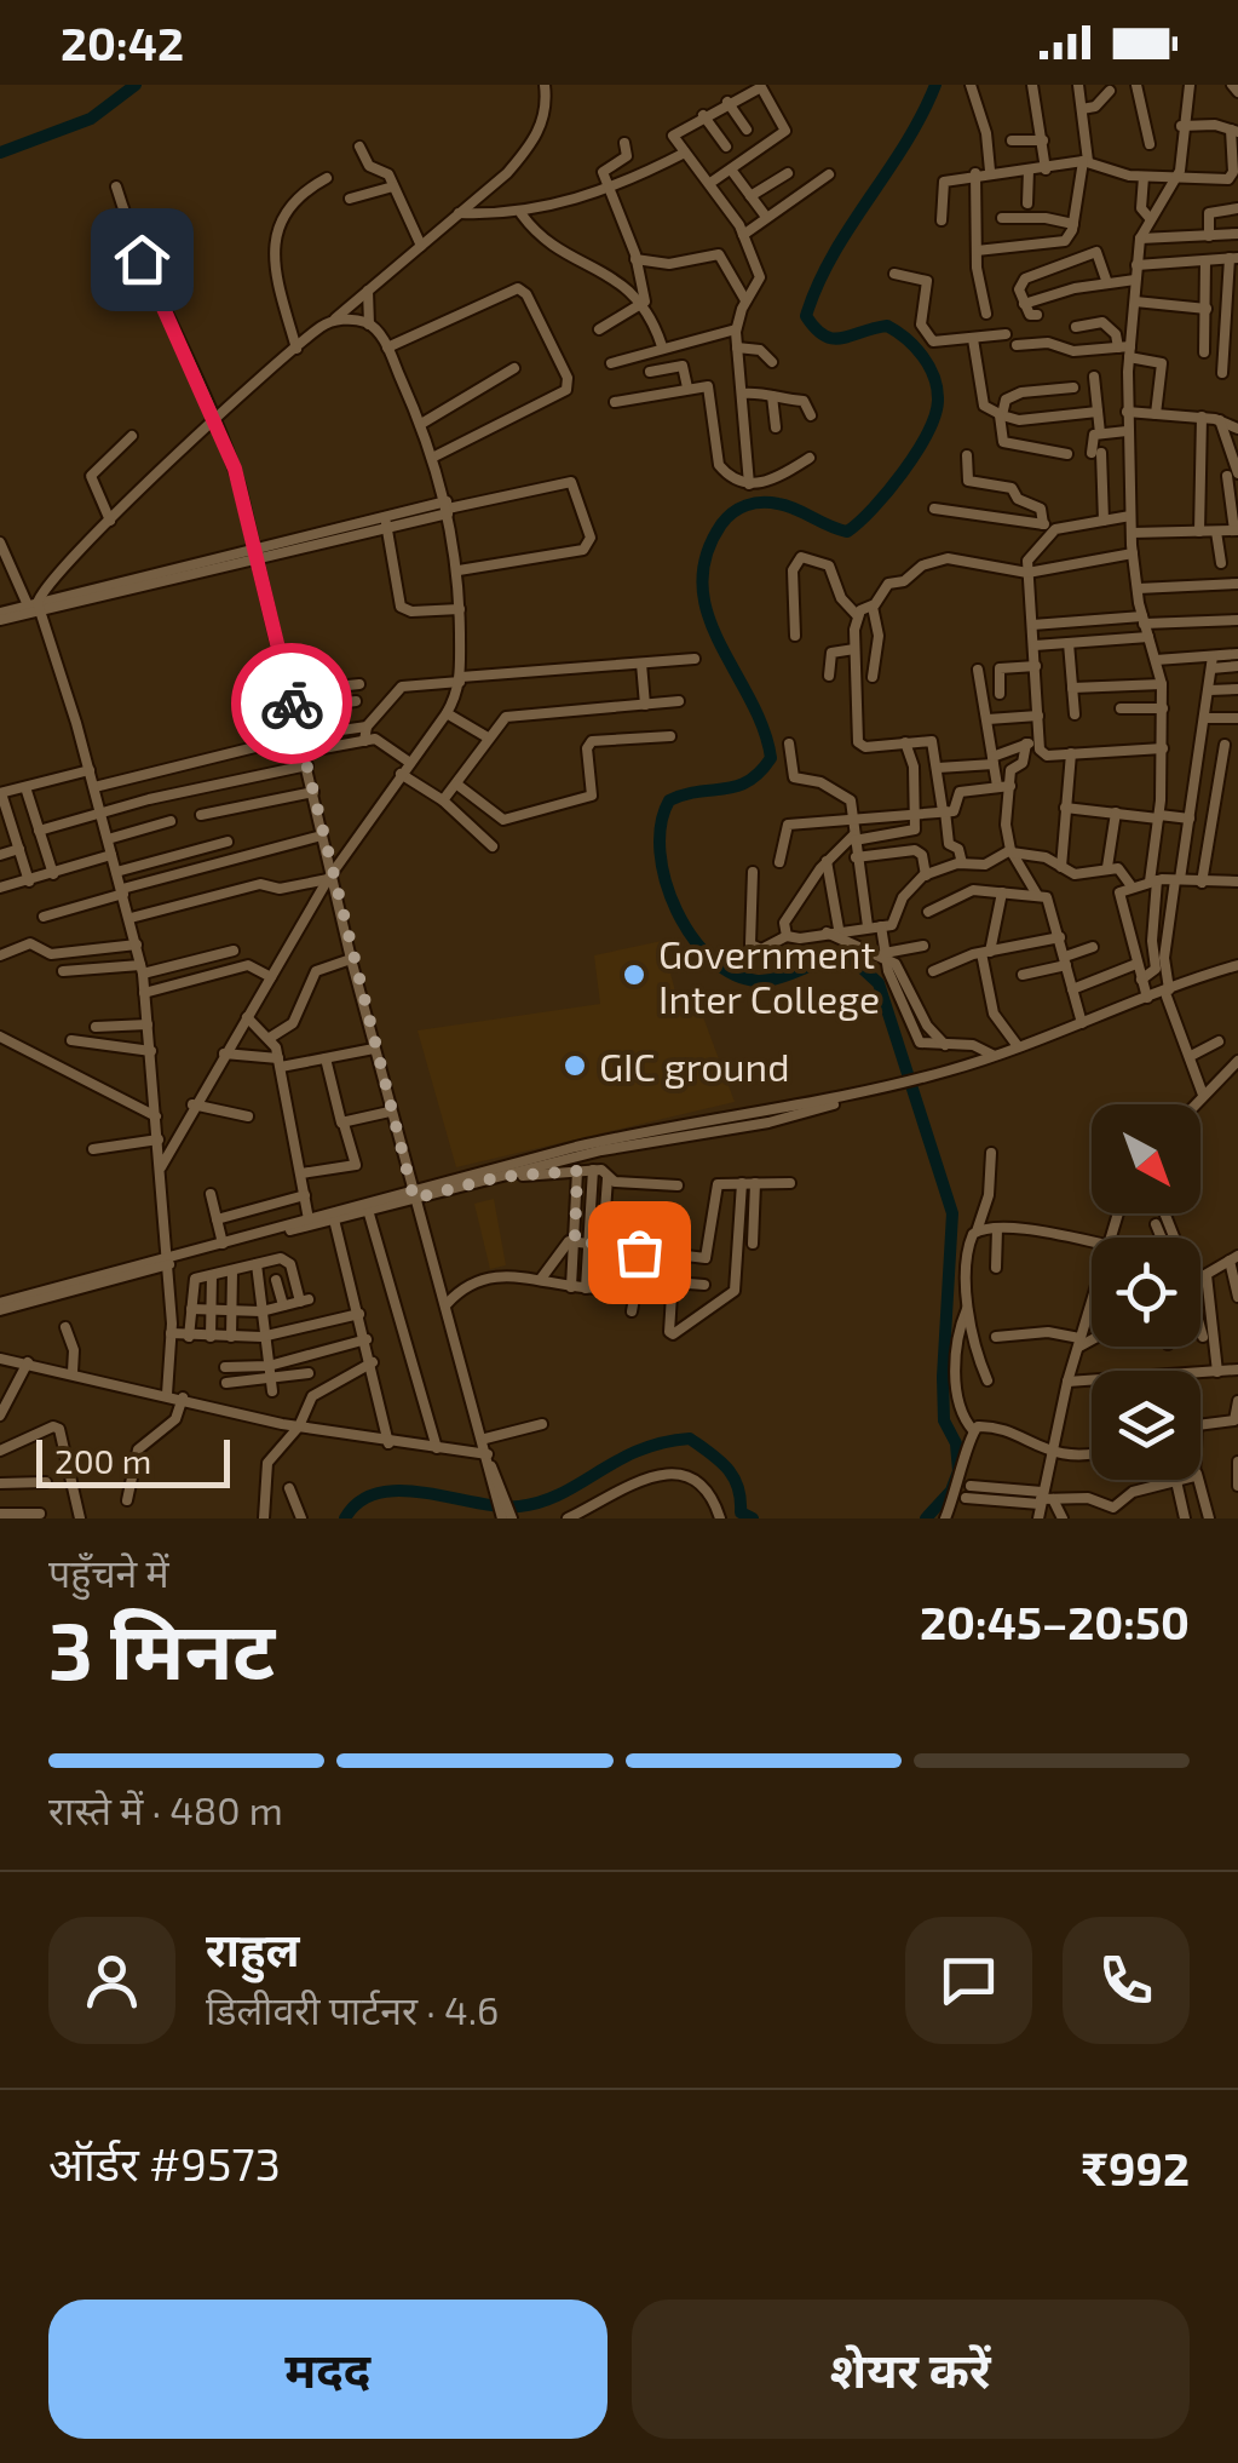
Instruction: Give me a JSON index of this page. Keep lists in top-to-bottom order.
{
  "places": ["Government Inter College", "GIC ground"],
  "scale_bar": "200 m",
  "north": "bottom right",
  "page": {
    "status": "20:42",
    "scale": "200 m",
    "heading": ["3 मिनट", "पहुँचने में", "20:45–20:50"],
    "panel": [
      "राहुल",
      "डिलीवरी पार्टनर · 4.6",
      "ऑर्डर #9573",
      "₹992"
    ],
    "bar": "रास्ते में · 480 m",
    "buttons": ["मदद", "शेयर करें"]
  }
}
